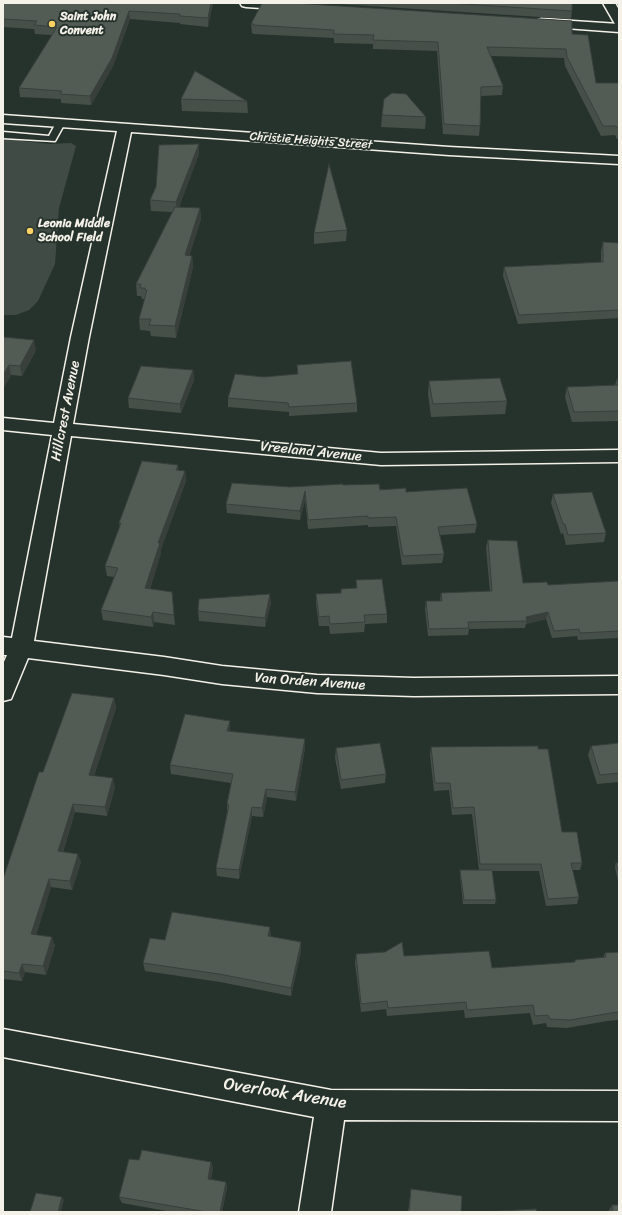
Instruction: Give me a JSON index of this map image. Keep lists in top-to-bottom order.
{
  "streets": {
    "street": [
      "Christie Heights Street",
      "Hillcrest Avenue",
      "Vreeland Avenue",
      "Van Orden Avenue",
      "Overlook Avenue"
    ]
  },
  "crossings": [
    ["Christie Heights Street", "Hillcrest Avenue"],
    ["Hillcrest Avenue", "Vreeland Avenue"],
    ["Hillcrest Avenue", "Van Orden Avenue"]
  ],
  "places": ["Saint John Convent", "Leonia Middle School Field"]
}
